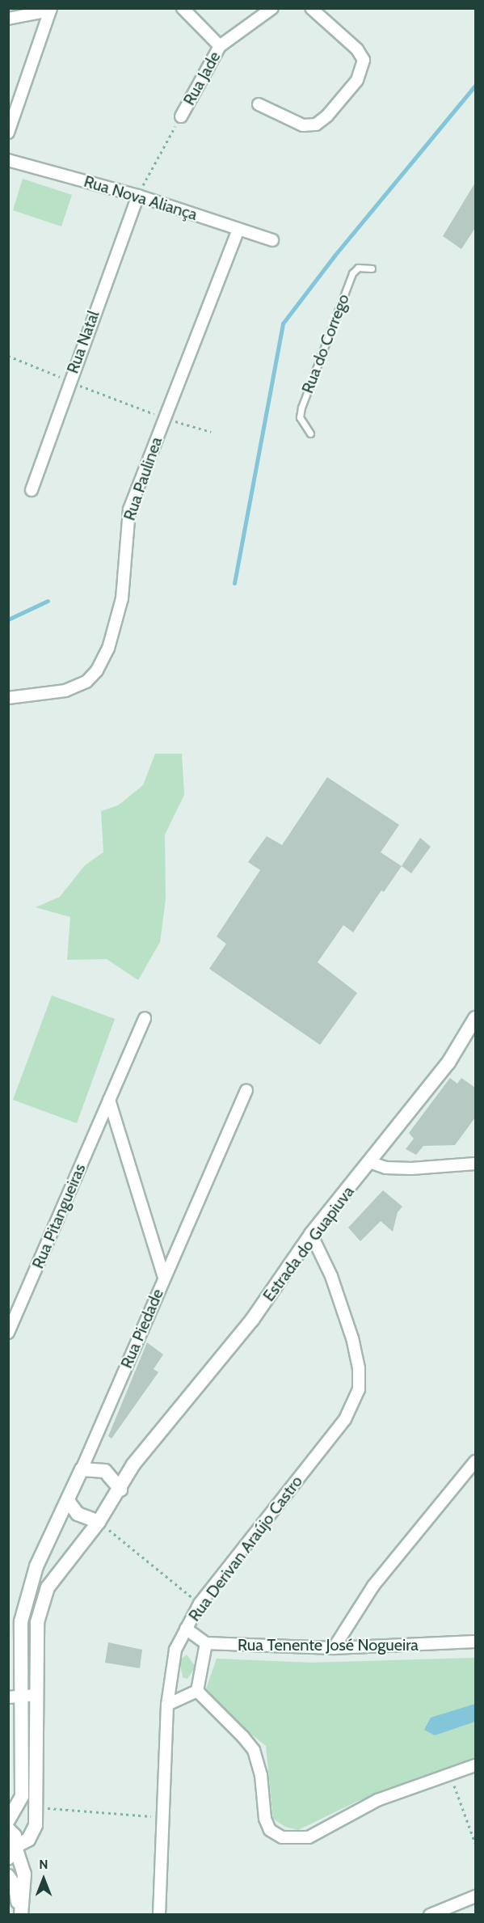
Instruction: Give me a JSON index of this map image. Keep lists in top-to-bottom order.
{
  "streets": {
    "street": [
      "Rua Jade",
      "Rua Nova Aliança",
      "Rua Natal",
      "Rua Paulinea",
      "Rua Pitangueiras",
      "Estrada do Guapiuva",
      "Rua Piedade",
      "Rua Derivan Araújo Castro",
      "Rua Tenente José Nogueira"
    ],
    "lane": ["Rua do Corrego"]
  },
  "crossings": [
    ["Rua Nova Aliança", "Rua Natal"],
    ["Rua Nova Aliança", "Rua Paulinea"],
    ["Estrada do Guapiuva", "Rua Piedade"],
    ["Estrada do Guapiuva", "Rua Derivan Araújo Castro"]
  ],
  "north": "top"
}
